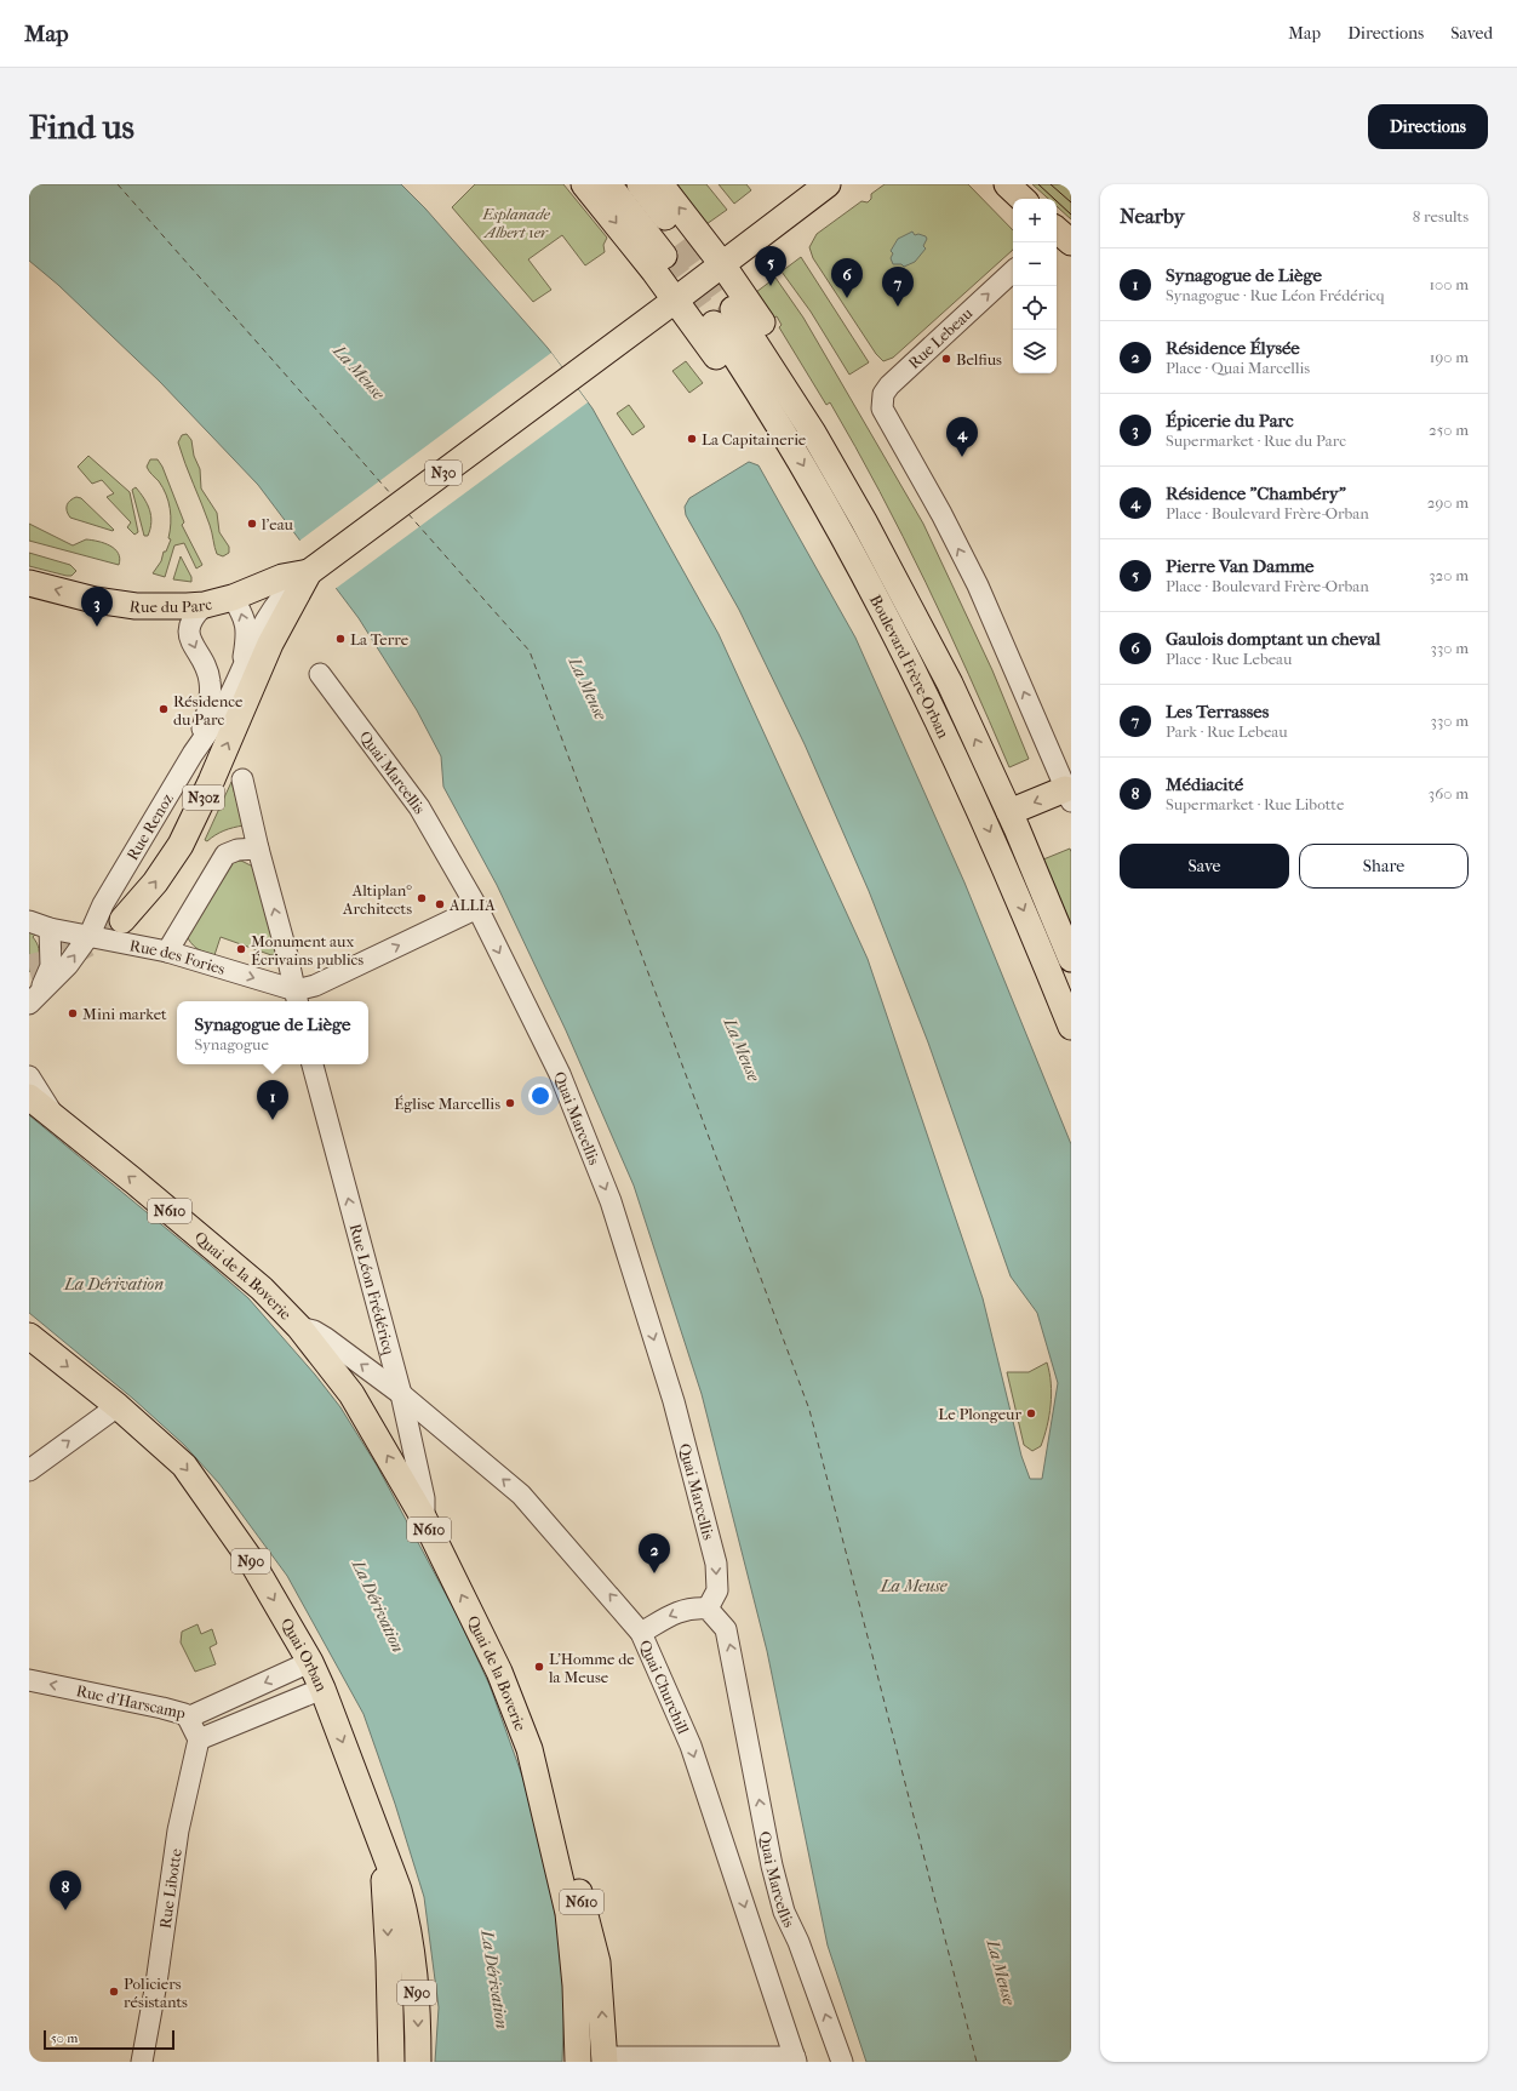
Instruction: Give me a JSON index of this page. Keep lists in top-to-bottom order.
{
  "streets": {
    "main road": [
      "N30",
      "Rue du Parc",
      "Boulevard Frère-Orban",
      "N30z",
      "N610",
      "Quai de la Boverie",
      "N90",
      "Quai Orban"
    ],
    "street": [
      "Rue Lebeau",
      "Quai Marcellis",
      "Rue Renoz",
      "Rue des Fories",
      "Rue Léon Frédéricq",
      "Quai Churchill",
      "Rue d'Harscamp",
      "Rue Libotte"
    ]
  },
  "crossings": [
    ["N30", "Rue du Parc"],
    ["N30", "N30z"],
    ["Rue du Parc", "N30z"],
    ["Rue du Parc", "Rue Renoz"],
    ["N30z", "Rue Renoz"],
    ["Rue Renoz", "Rue des Fories"],
    ["N610", "Quai de la Boverie"],
    ["Quai de la Boverie", "Rue Léon Frédéricq"],
    ["Quai de la Boverie", "Quai Churchill"],
    ["Rue Léon Frédéricq", "Quai Churchill"],
    ["Quai Orban", "Rue d'Harscamp"],
    ["Rue d'Harscamp", "Rue Libotte"]
  ],
  "one_way": [
    "Rue Lebeau",
    "Rue du Parc",
    "Rue des Fories",
    "Quai de la Boverie",
    "Rue Léon Frédéricq"
  ],
  "water": ["La Meuse", "La Dérivation"],
  "parks": ["Esplanade Albert 1er"],
  "places": [
    "Belfius",
    "La Capitainerie",
    "l'eau",
    "La Terre",
    "Résidence du Parc",
    "Altiplan° Architects",
    "ALLIA",
    "Monument aux Écrivains publics",
    "Mini market",
    "Église Marcellis",
    "Le Plongeur",
    "L’Homme de la Meuse",
    "Policiers résistants"
  ],
  "scale_bar": "50 m",
  "page": {
    "header": "Map",
    "nav": ["Map", "Directions", "Saved"],
    "buttons": [
      "Directions",
      ["Save", "Share"]
    ],
    "title": "Find us",
    "heading": ["Nearby", "8 results"],
    "map_buttons": ["+", "−"],
    "pins": [
      "5",
      "6",
      "7",
      "4",
      "3",
      "1",
      "2",
      "8"
    ],
    "list": [
      {
        "mark": "1",
        "name": "Synagogue de Liège",
        "note": "Synagogue · Rue Léon Frédéricq",
        "value": "100 m"
      },
      {
        "mark": "2",
        "name": "Résidence Élysée",
        "note": "Place · Quai Marcellis",
        "value": "190 m"
      },
      {
        "mark": "3",
        "name": "Épicerie du Parc",
        "note": "Supermarket · Rue du Parc",
        "value": "250 m"
      },
      {
        "mark": "4",
        "name": "Résidence \"Chambéry\"",
        "note": "Place · Boulevard Frère-Orban",
        "value": "290 m"
      },
      {
        "mark": "5",
        "name": "Pierre Van Damme",
        "note": "Place · Boulevard Frère-Orban",
        "value": "320 m"
      },
      {
        "mark": "6",
        "name": "Gaulois domptant un cheval",
        "note": "Place · Rue Lebeau",
        "value": "330 m"
      },
      {
        "mark": "7",
        "name": "Les Terrasses",
        "note": "Park · Rue Lebeau",
        "value": "330 m"
      },
      {
        "mark": "8",
        "name": "Médiacité",
        "note": "Supermarket · Rue Libotte",
        "value": "360 m"
      }
    ],
    "popup": ["Synagogue de Liège", "Synagogue"],
    "scale": "50 m"
  }
}
